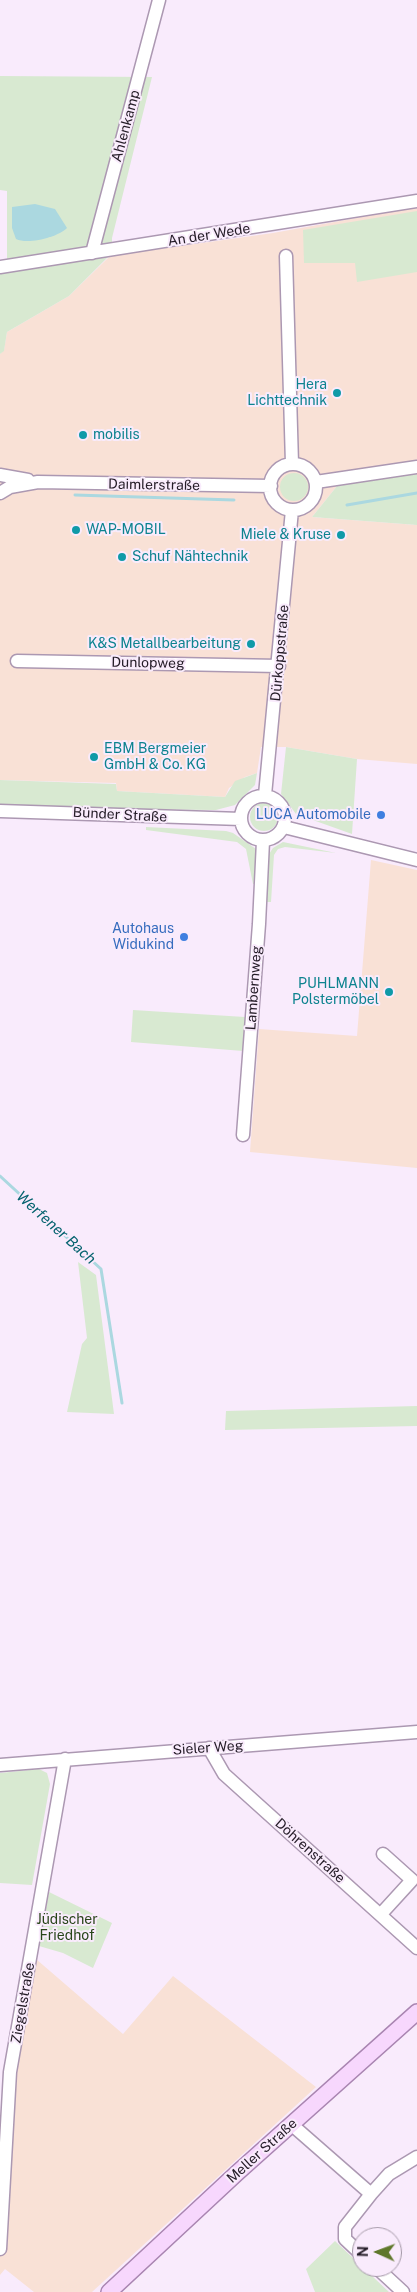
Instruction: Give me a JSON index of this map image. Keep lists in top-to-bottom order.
{
  "streets": {
    "main road": ["Meller Straße"],
    "street": [
      "Ahlenkamp",
      "An der Wede",
      "Daimlerstraße",
      "Dürkoppstraße",
      "Dunlopweg",
      "Bünder Straße",
      "Lambernweg",
      "Sieler Weg",
      "Döhrenstraße",
      "Ziegelstraße"
    ]
  },
  "crossings": [
    ["Ahlenkamp", "An der Wede"],
    ["Daimlerstraße", "Dürkoppstraße"],
    ["Dürkoppstraße", "Dunlopweg"],
    ["Dürkoppstraße", "Bünder Straße"],
    ["Dürkoppstraße", "Lambernweg"],
    ["Bünder Straße", "Lambernweg"],
    ["Sieler Weg", "Döhrenstraße"],
    ["Sieler Weg", "Ziegelstraße"]
  ],
  "water": ["Werfener Bach"],
  "parks": ["Jüdischer Friedhof"],
  "places": [
    "Hera Lichttechnik",
    "mobilis",
    "WAP-MOBIL",
    "Miele & Kruse",
    "Schuf Nähtechnik",
    "K&S Metallbearbeitung",
    "EBM Bergmeier GmbH & Co. KG",
    "LUCA Automobile",
    "Autohaus Widukind",
    "PUHLMANN Polstermöbel"
  ],
  "north": "left"
}
